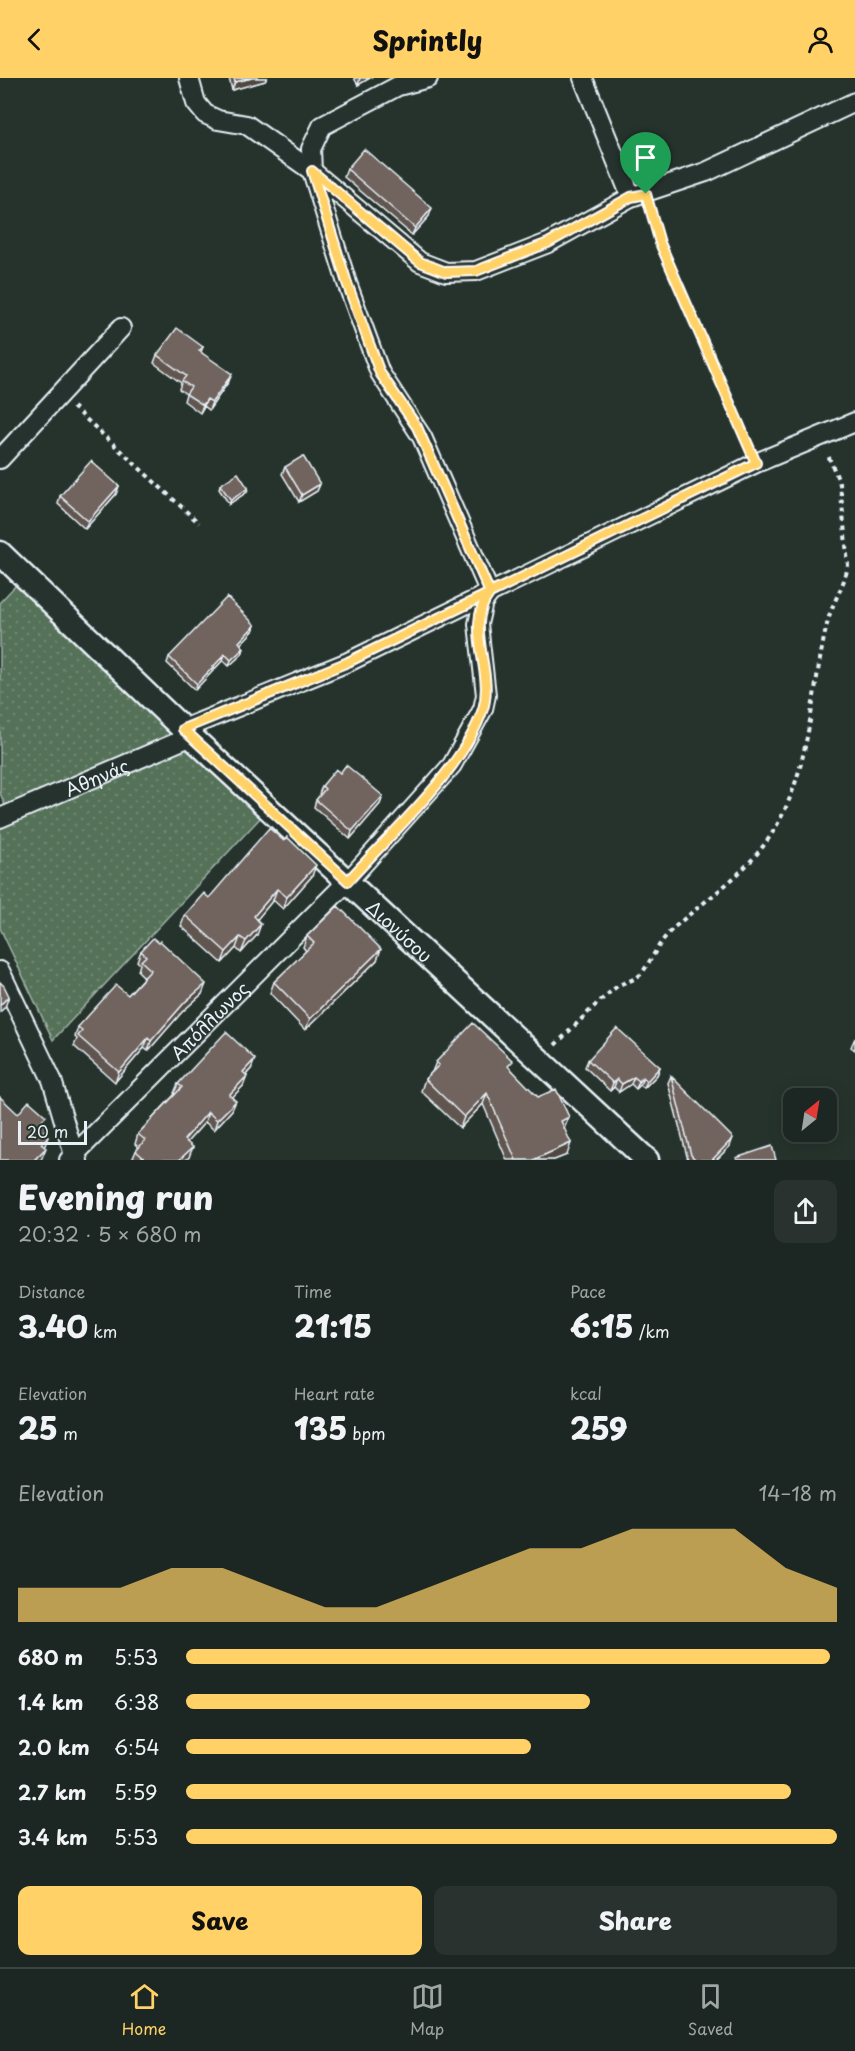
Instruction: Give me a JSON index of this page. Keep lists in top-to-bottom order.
{
  "streets": {
    "street": ["Αθηνάς", "Διονύσου", "Απόλλωνος"]
  },
  "crossings": [
    ["Αθηνάς", "Διονύσου"],
    ["Αθηνάς", "Απόλλωνος"],
    ["Διονύσου", "Απόλλωνος"]
  ],
  "scale_bar": "20 m",
  "north": "top right",
  "page": {
    "header": "Sprintly",
    "scale": "20 m",
    "heading": ["Evening run", "20:32 · 5 × 680 m"],
    "stats": [
      ["Distance", "3.40 km"],
      ["Time", "21:15"],
      ["Pace", "6:15 /km"],
      ["Elevation", "25 m"],
      ["Heart rate", "135 bpm"],
      ["kcal", "259"]
    ],
    "chart": ["Elevation", "14–18 m"],
    "list": [
      {
        "name": "680 m",
        "note": "5:53"
      },
      {
        "name": "1.4 km",
        "note": "6:38"
      },
      {
        "name": "2.0 km",
        "note": "6:54"
      },
      {
        "name": "2.7 km",
        "note": "5:59"
      },
      {
        "name": "3.4 km",
        "note": "5:53"
      }
    ],
    "buttons": ["Save", "Share"],
    "tabs": ["Home", "Map", "Saved"]
  }
}
